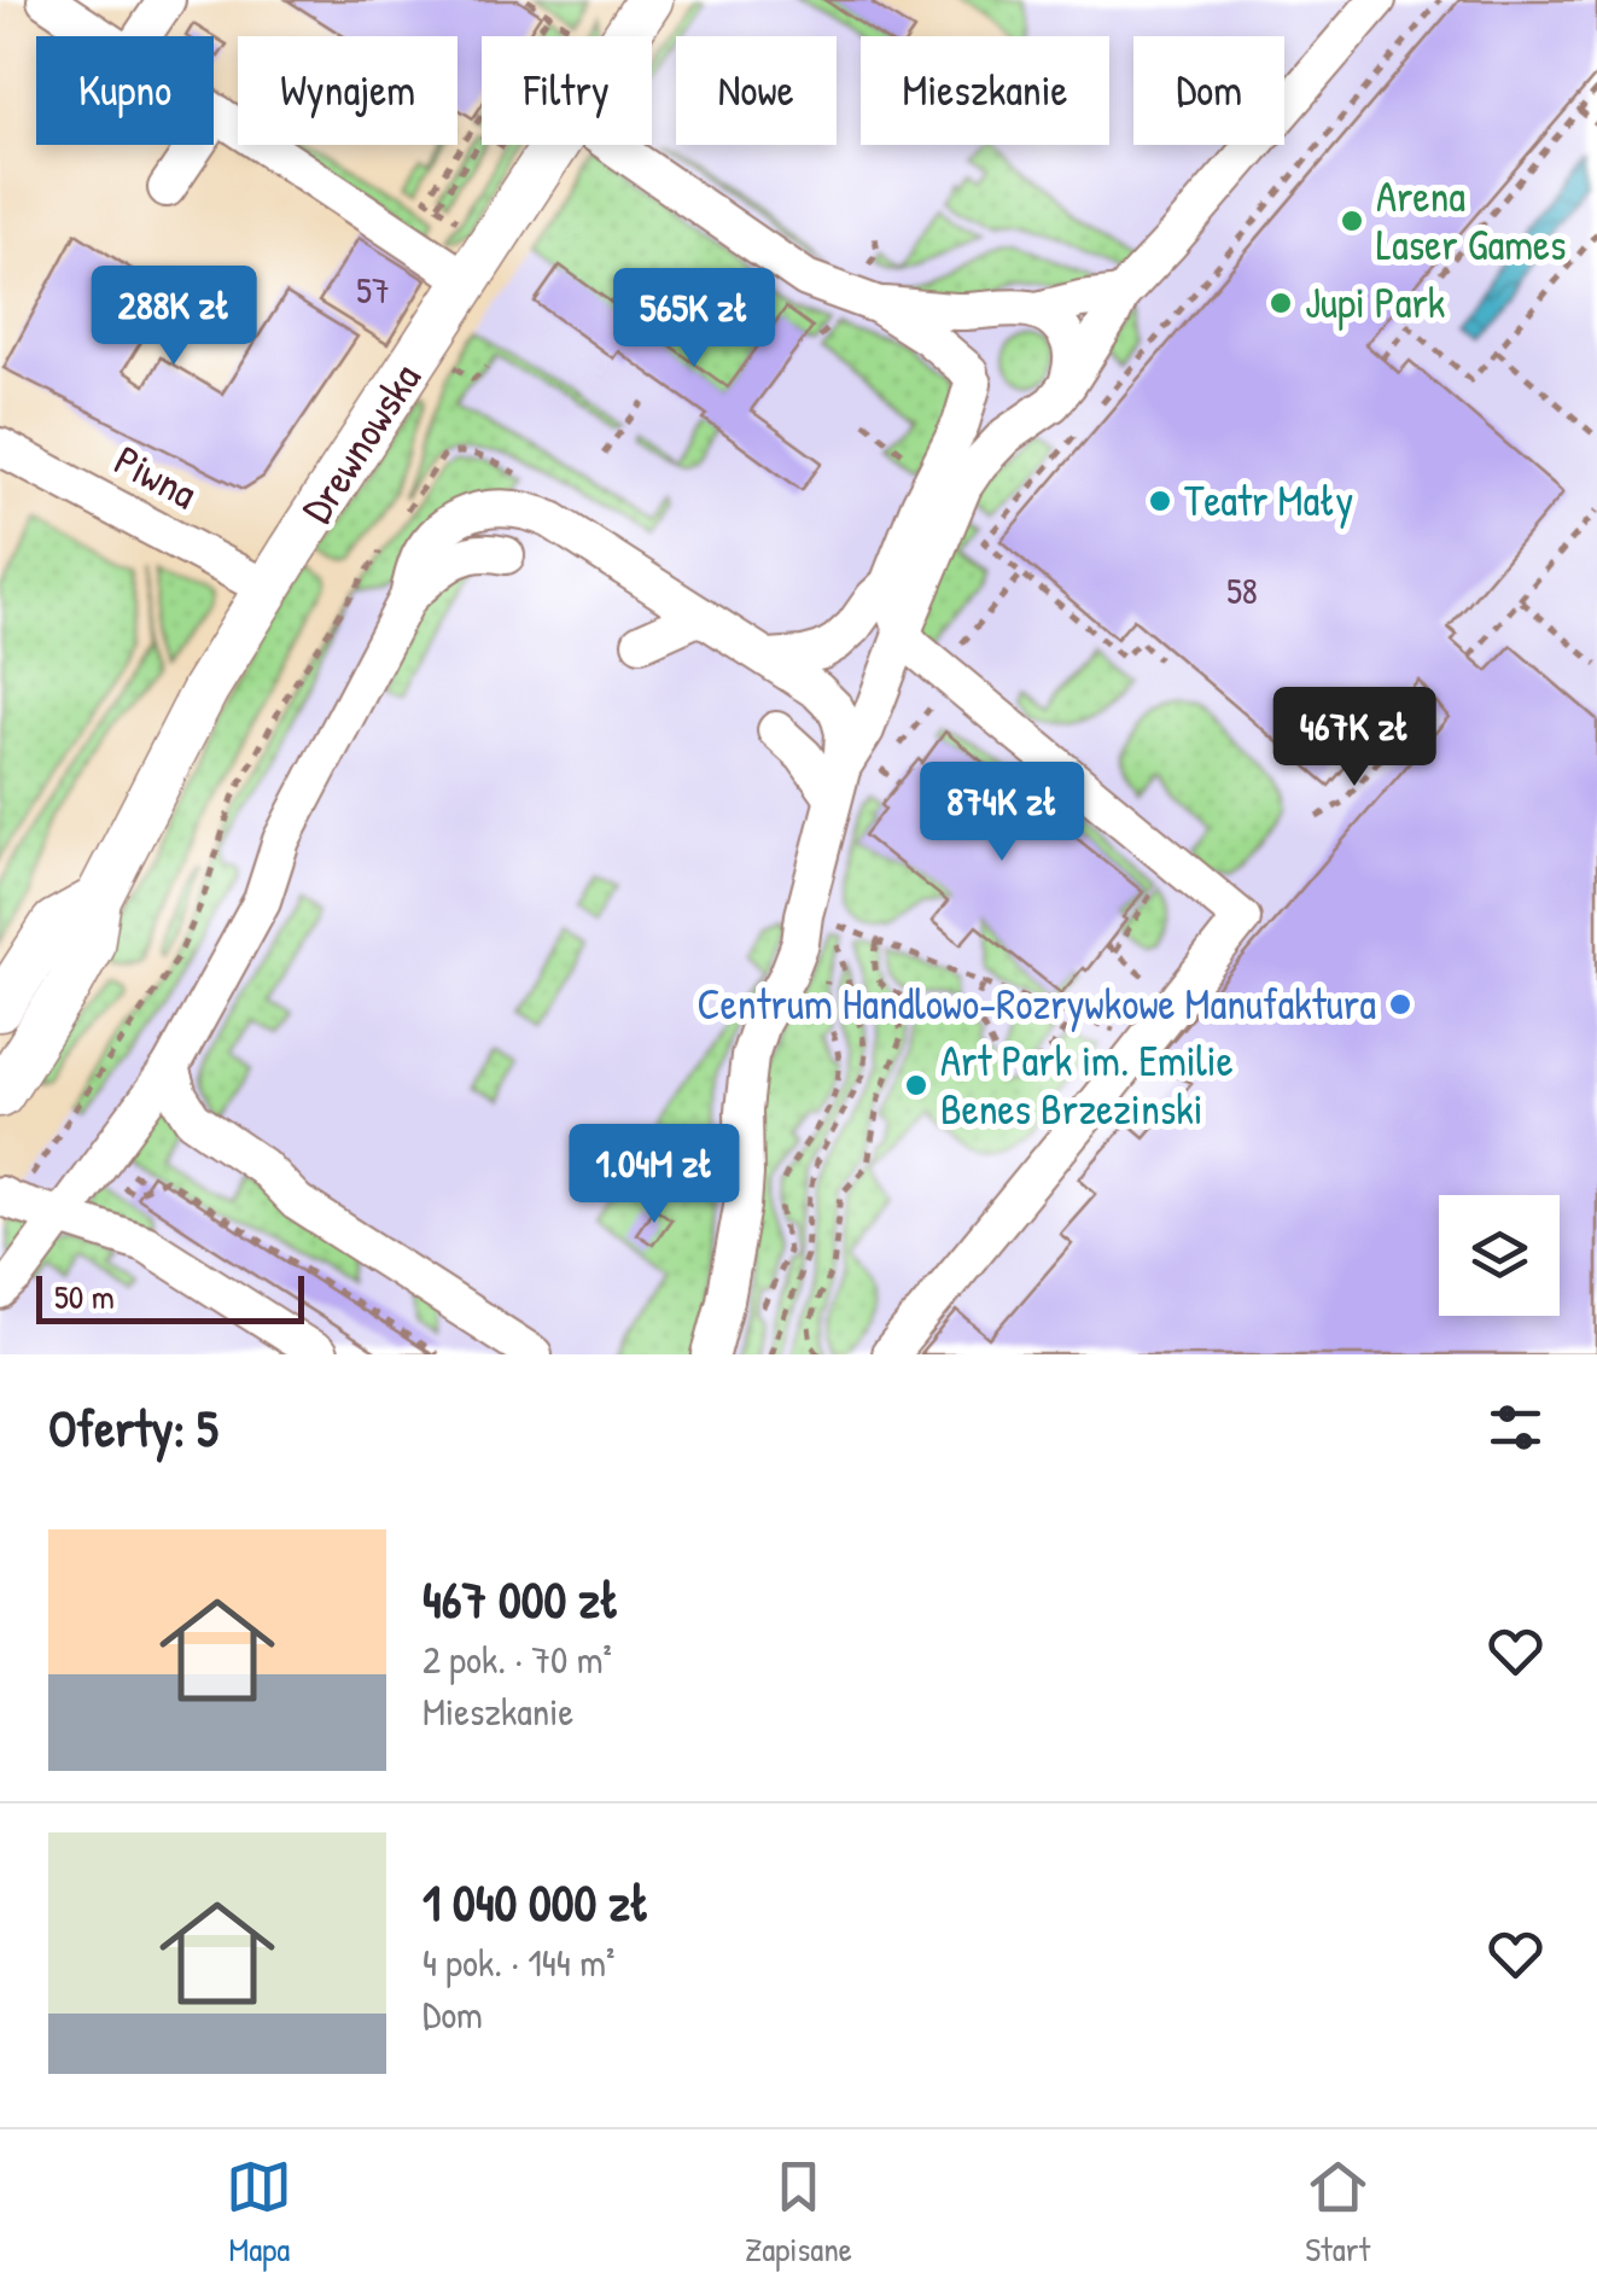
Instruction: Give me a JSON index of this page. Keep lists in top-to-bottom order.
{
  "streets": {
    "main road": ["Drewnowska"],
    "street": ["Piwna"]
  },
  "crossings": [
    ["Drewnowska", "Piwna"]
  ],
  "places": [
    "Arena Laser Games",
    "Jupi Park",
    "Teatr Mały",
    "Centrum Handlowo-Rozrywkowe Manufaktura",
    "Art Park im. Emilie Benes Brzezinski"
  ],
  "house_numbers": ["57", "58"],
  "scale_bar": "50 m",
  "page": {
    "chip": [
      "Kupno",
      "Wynajem",
      "Filtry",
      "Nowe",
      "Mieszkanie",
      "Dom"
    ],
    "price": [
      "288K zł",
      "565K zł",
      "467K zł",
      "874K zł",
      "1.04M zł"
    ],
    "scale": "50 m",
    "heading": "Oferty: 5",
    "list": [
      {
        "name": "467 000 zł",
        "note": "2 pok. · 70 m² · Mieszkanie"
      },
      {
        "name": "1 040 000 zł",
        "note": "4 pok. · 144 m² · Dom"
      }
    ],
    "tabs": ["Mapa", "Zapisane", "Start"]
  }
}
